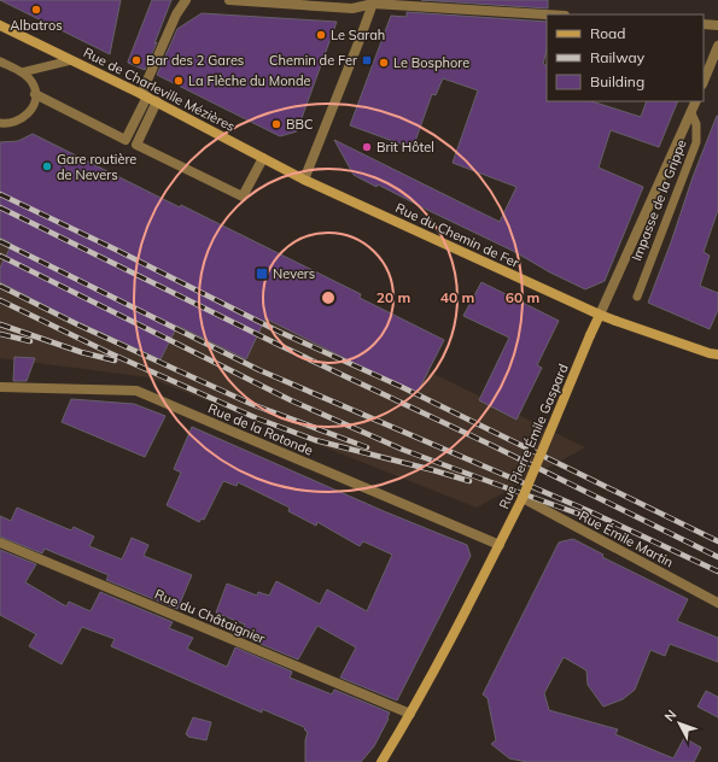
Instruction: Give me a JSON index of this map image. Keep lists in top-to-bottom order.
{
  "streets": {
    "main road": ["Rue de Charleville Mézières", "Rue du Chemin de Fer", "Rue Pierre Émile Gaspard"],
    "street": ["Rue de la Rotonde", "Rue Émile Martin", "Rue du Châtaignier"],
    "lane": ["Impasse de la Grippe"]
  },
  "crossings": [
    ["Rue de Charleville Mézières", "Rue du Chemin de Fer"],
    ["Impasse de la Grippe", "Rue Pierre Émile Gaspard"],
    ["Rue du Chemin de Fer", "Rue Pierre Émile Gaspard"],
    ["Rue de la Rotonde", "Rue Pierre Émile Gaspard"],
    ["Rue Pierre Émile Gaspard", "Rue Émile Martin"],
    ["Rue Pierre Émile Gaspard", "Rue du Châtaignier"]
  ],
  "places": {
    "other": [
      "Albatros",
      "Le Sarah",
      "Bar des 2 Gares",
      "Le Bosphore",
      "La Flèche du Monde",
      "BBC",
      "Brit Hôtel",
      "Gare routière de Nevers"
    ],
    "transit": ["Chemin de Fer", "Nevers"]
  },
  "legend": ["Road", "Railway", "Building"],
  "north": "top left",
  "rings": ["20 m", "40 m", "60 m"]
}
